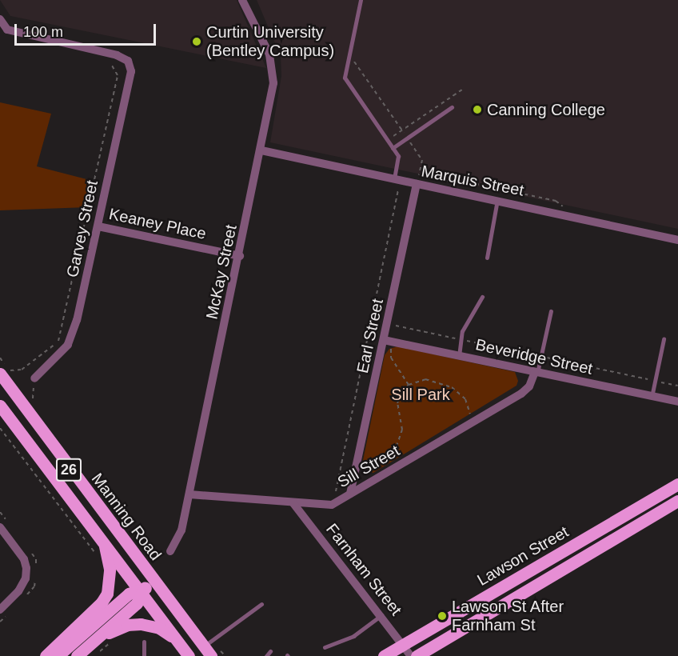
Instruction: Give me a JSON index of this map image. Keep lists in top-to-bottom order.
{
  "streets": {
    "main road": ["26", "Manning Road", "Lawson Street"],
    "street": [
      "Marquis Street",
      "Keaney Place",
      "Garvey Street",
      "McKay Street",
      "Earl Street",
      "Beveridge Street",
      "Sill Street",
      "Farnham Street"
    ]
  },
  "crossings": [
    ["Marquis Street", "McKay Street"],
    ["Marquis Street", "Earl Street"],
    ["Keaney Place", "Garvey Street"],
    ["Keaney Place", "McKay Street"],
    ["McKay Street", "Sill Street"],
    ["Earl Street", "Beveridge Street"],
    ["Earl Street", "Sill Street"],
    ["Beveridge Street", "Sill Street"],
    ["Sill Street", "Farnham Street"],
    ["Lawson Street", "Farnham Street"]
  ],
  "parks": ["Sill Park"],
  "places": ["Curtin University (Bentley Campus)", "Canning College", "Lawson St After Farnham St"],
  "scale_bar": "100 m"
}
